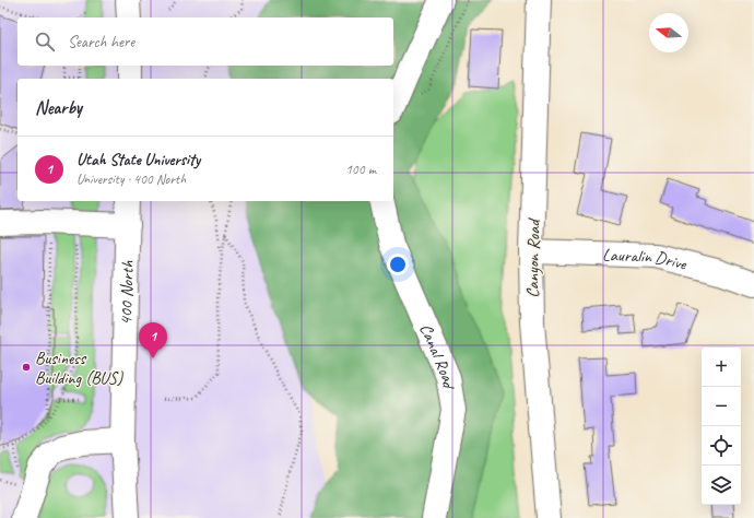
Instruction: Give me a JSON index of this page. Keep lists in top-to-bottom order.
{
  "streets": {
    "street": [
      "Canyon Road",
      "Lauralin Drive",
      "400 North",
      "Canal Road"
    ]
  },
  "crossings": [
    ["Canyon Road", "Lauralin Drive"]
  ],
  "places": ["Business Building (BUS)"],
  "north": "left",
  "page": {
    "search": "Search here",
    "heading": "Nearby",
    "list": [
      {
        "mark": "1",
        "name": "Utah State University",
        "note": "University · 400 North",
        "value": "100 m"
      }
    ],
    "pins": "1",
    "map_buttons": ["+", "−"]
  }
}
